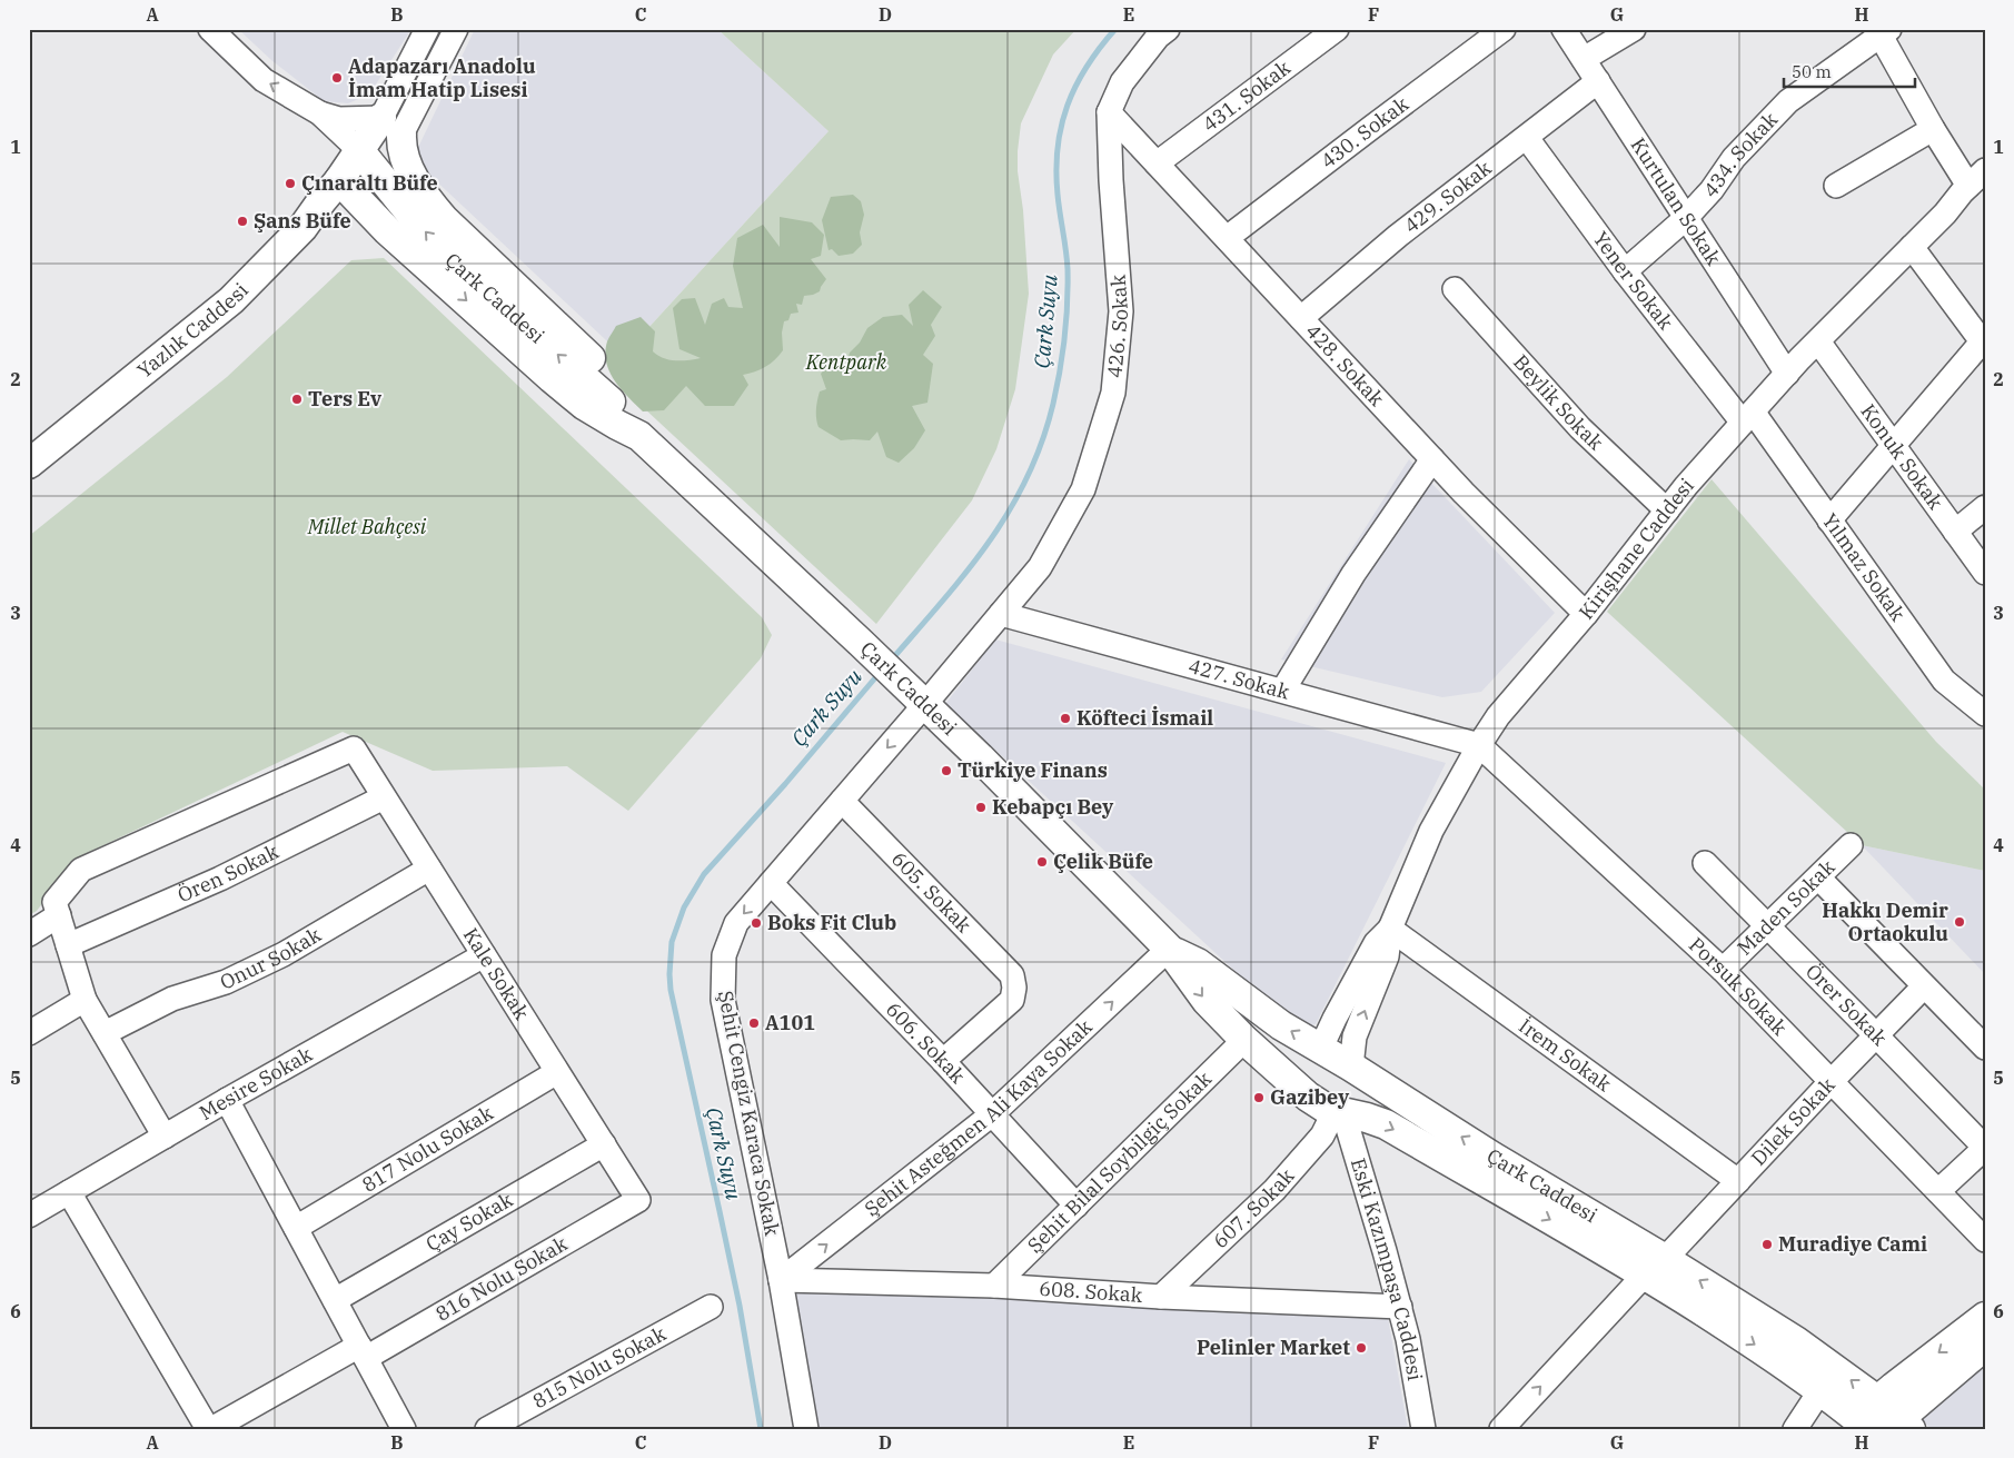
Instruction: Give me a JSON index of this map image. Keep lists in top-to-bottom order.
{
  "streets": {
    "main road": ["Çark Caddesi", "Yazlık Caddesi"],
    "street": [
      "431. Sokak",
      "430. Sokak",
      "434. Sokak",
      "429. Sokak",
      "Kurtulan Sokak",
      "Yener Sokak",
      "426. Sokak",
      "428. Sokak",
      "Beylik Sokak",
      "Konuk Sokak",
      "Kirişhane Caddesi",
      "Yılmaz Sokak",
      "427. Sokak",
      "Ören Sokak",
      "605. Sokak",
      "Maden Sokak",
      "Onur Sokak",
      "Kale Sokak",
      "Porsuk Sokak",
      "Örer Sokak",
      "606. Sokak",
      "İrem Sokak",
      "Mesire Sokak",
      "Şehit Cengiz Karaca Sokak",
      "Şehit Asteğmen Ali Kaya Sokak",
      "Dilek Sokak",
      "817 Nolu Sokak",
      "Şehit Bilal Soybilgiç Sokak",
      "607. Sokak",
      "Çay Sokak",
      "Eski Kazımpaşa Caddesi",
      "816 Nolu Sokak",
      "608. Sokak",
      "815 Nolu Sokak"
    ]
  },
  "crossings": [
    ["431. Sokak", "428. Sokak"],
    ["430. Sokak", "428. Sokak"],
    ["434. Sokak", "Kurtulan Sokak"],
    ["434. Sokak", "Yener Sokak"],
    ["429. Sokak", "Kurtulan Sokak"],
    ["429. Sokak", "Yener Sokak"],
    ["429. Sokak", "428. Sokak"],
    ["Kurtulan Sokak", "Kirişhane Caddesi"],
    ["Yener Sokak", "Kirişhane Caddesi"],
    ["Yener Sokak", "Yılmaz Sokak"],
    ["Çark Caddesi", "Yazlık Caddesi"],
    ["Çark Caddesi", "Kirişhane Caddesi"],
    ["Çark Caddesi", "Şehit Cengiz Karaca Sokak"],
    ["Çark Caddesi", "Şehit Asteğmen Ali Kaya Sokak"],
    ["Çark Caddesi", "Dilek Sokak"],
    ["Çark Caddesi", "Şehit Bilal Soybilgiç Sokak"],
    ["Çark Caddesi", "607. Sokak"],
    ["Çark Caddesi", "Eski Kazımpaşa Caddesi"],
    ["426. Sokak", "428. Sokak"],
    ["426. Sokak", "427. Sokak"],
    ["426. Sokak", "Şehit Cengiz Karaca Sokak"],
    ["428. Sokak", "Kirişhane Caddesi"],
    ["Beylik Sokak", "Kirişhane Caddesi"],
    ["Konuk Sokak", "Kirişhane Caddesi"],
    ["Kirişhane Caddesi", "Yılmaz Sokak"],
    ["Kirişhane Caddesi", "427. Sokak"],
    ["Kirişhane Caddesi", "Porsuk Sokak"],
    ["Kirişhane Caddesi", "İrem Sokak"],
    ["Kirişhane Caddesi", "607. Sokak"],
    ["Kirişhane Caddesi", "Eski Kazımpaşa Caddesi"],
    ["427. Sokak", "Porsuk Sokak"],
    ["427. Sokak", "Şehit Cengiz Karaca Sokak"],
    ["Ören Sokak", "Kale Sokak"],
    ["605. Sokak", "606. Sokak"],
    ["605. Sokak", "Şehit Cengiz Karaca Sokak"],
    ["Maden Sokak", "Porsuk Sokak"],
    ["Maden Sokak", "Örer Sokak"],
    ["Onur Sokak", "Kale Sokak"],
    ["Kale Sokak", "Mesire Sokak"],
    ["Kale Sokak", "817 Nolu Sokak"],
    ["Kale Sokak", "Çay Sokak"],
    ["Kale Sokak", "816 Nolu Sokak"],
    ["Porsuk Sokak", "Dilek Sokak"],
    ["Örer Sokak", "Dilek Sokak"],
    ["606. Sokak", "Şehit Cengiz Karaca Sokak"],
    ["606. Sokak", "Şehit Asteğmen Ali Kaya Sokak"],
    ["606. Sokak", "Şehit Bilal Soybilgiç Sokak"],
    ["İrem Sokak", "Dilek Sokak"],
    ["Şehit Cengiz Karaca Sokak", "Şehit Asteğmen Ali Kaya Sokak"],
    ["Şehit Cengiz Karaca Sokak", "608. Sokak"],
    ["Şehit Asteğmen Ali Kaya Sokak", "608. Sokak"],
    ["Şehit Bilal Soybilgiç Sokak", "608. Sokak"],
    ["607. Sokak", "Eski Kazımpaşa Caddesi"],
    ["607. Sokak", "608. Sokak"],
    ["Eski Kazımpaşa Caddesi", "608. Sokak"]
  ],
  "one_way": ["Şehit Cengiz Karaca Sokak", "Şehit Asteğmen Ali Kaya Sokak", "Dilek Sokak"],
  "water": ["Çark Suyu"],
  "parks": ["Kentpark", "Millet Bahçesi"],
  "places": [
    "Adapazarı Anadolu İmam Hatip Lisesi",
    "Çınaraltı Büfe",
    "Şans Büfe",
    "Ters Ev",
    "Köfteci İsmail",
    "Türkiye Finans",
    "Kebapçı Bey",
    "Çelik Büfe",
    "Hakkı Demir Ortaokulu",
    "Boks Fit Club",
    "A101",
    "Gazibey",
    "Muradiye Cami",
    "Pelinler Market"
  ],
  "scale_bar": "50 m",
  "grid": {
    "columns": [
      "A",
      "B",
      "C",
      "D",
      "E",
      "F",
      "G",
      "H"
    ],
    "rows": [
      "1",
      "2",
      "3",
      "4",
      "5",
      "6"
    ]
  }
}
